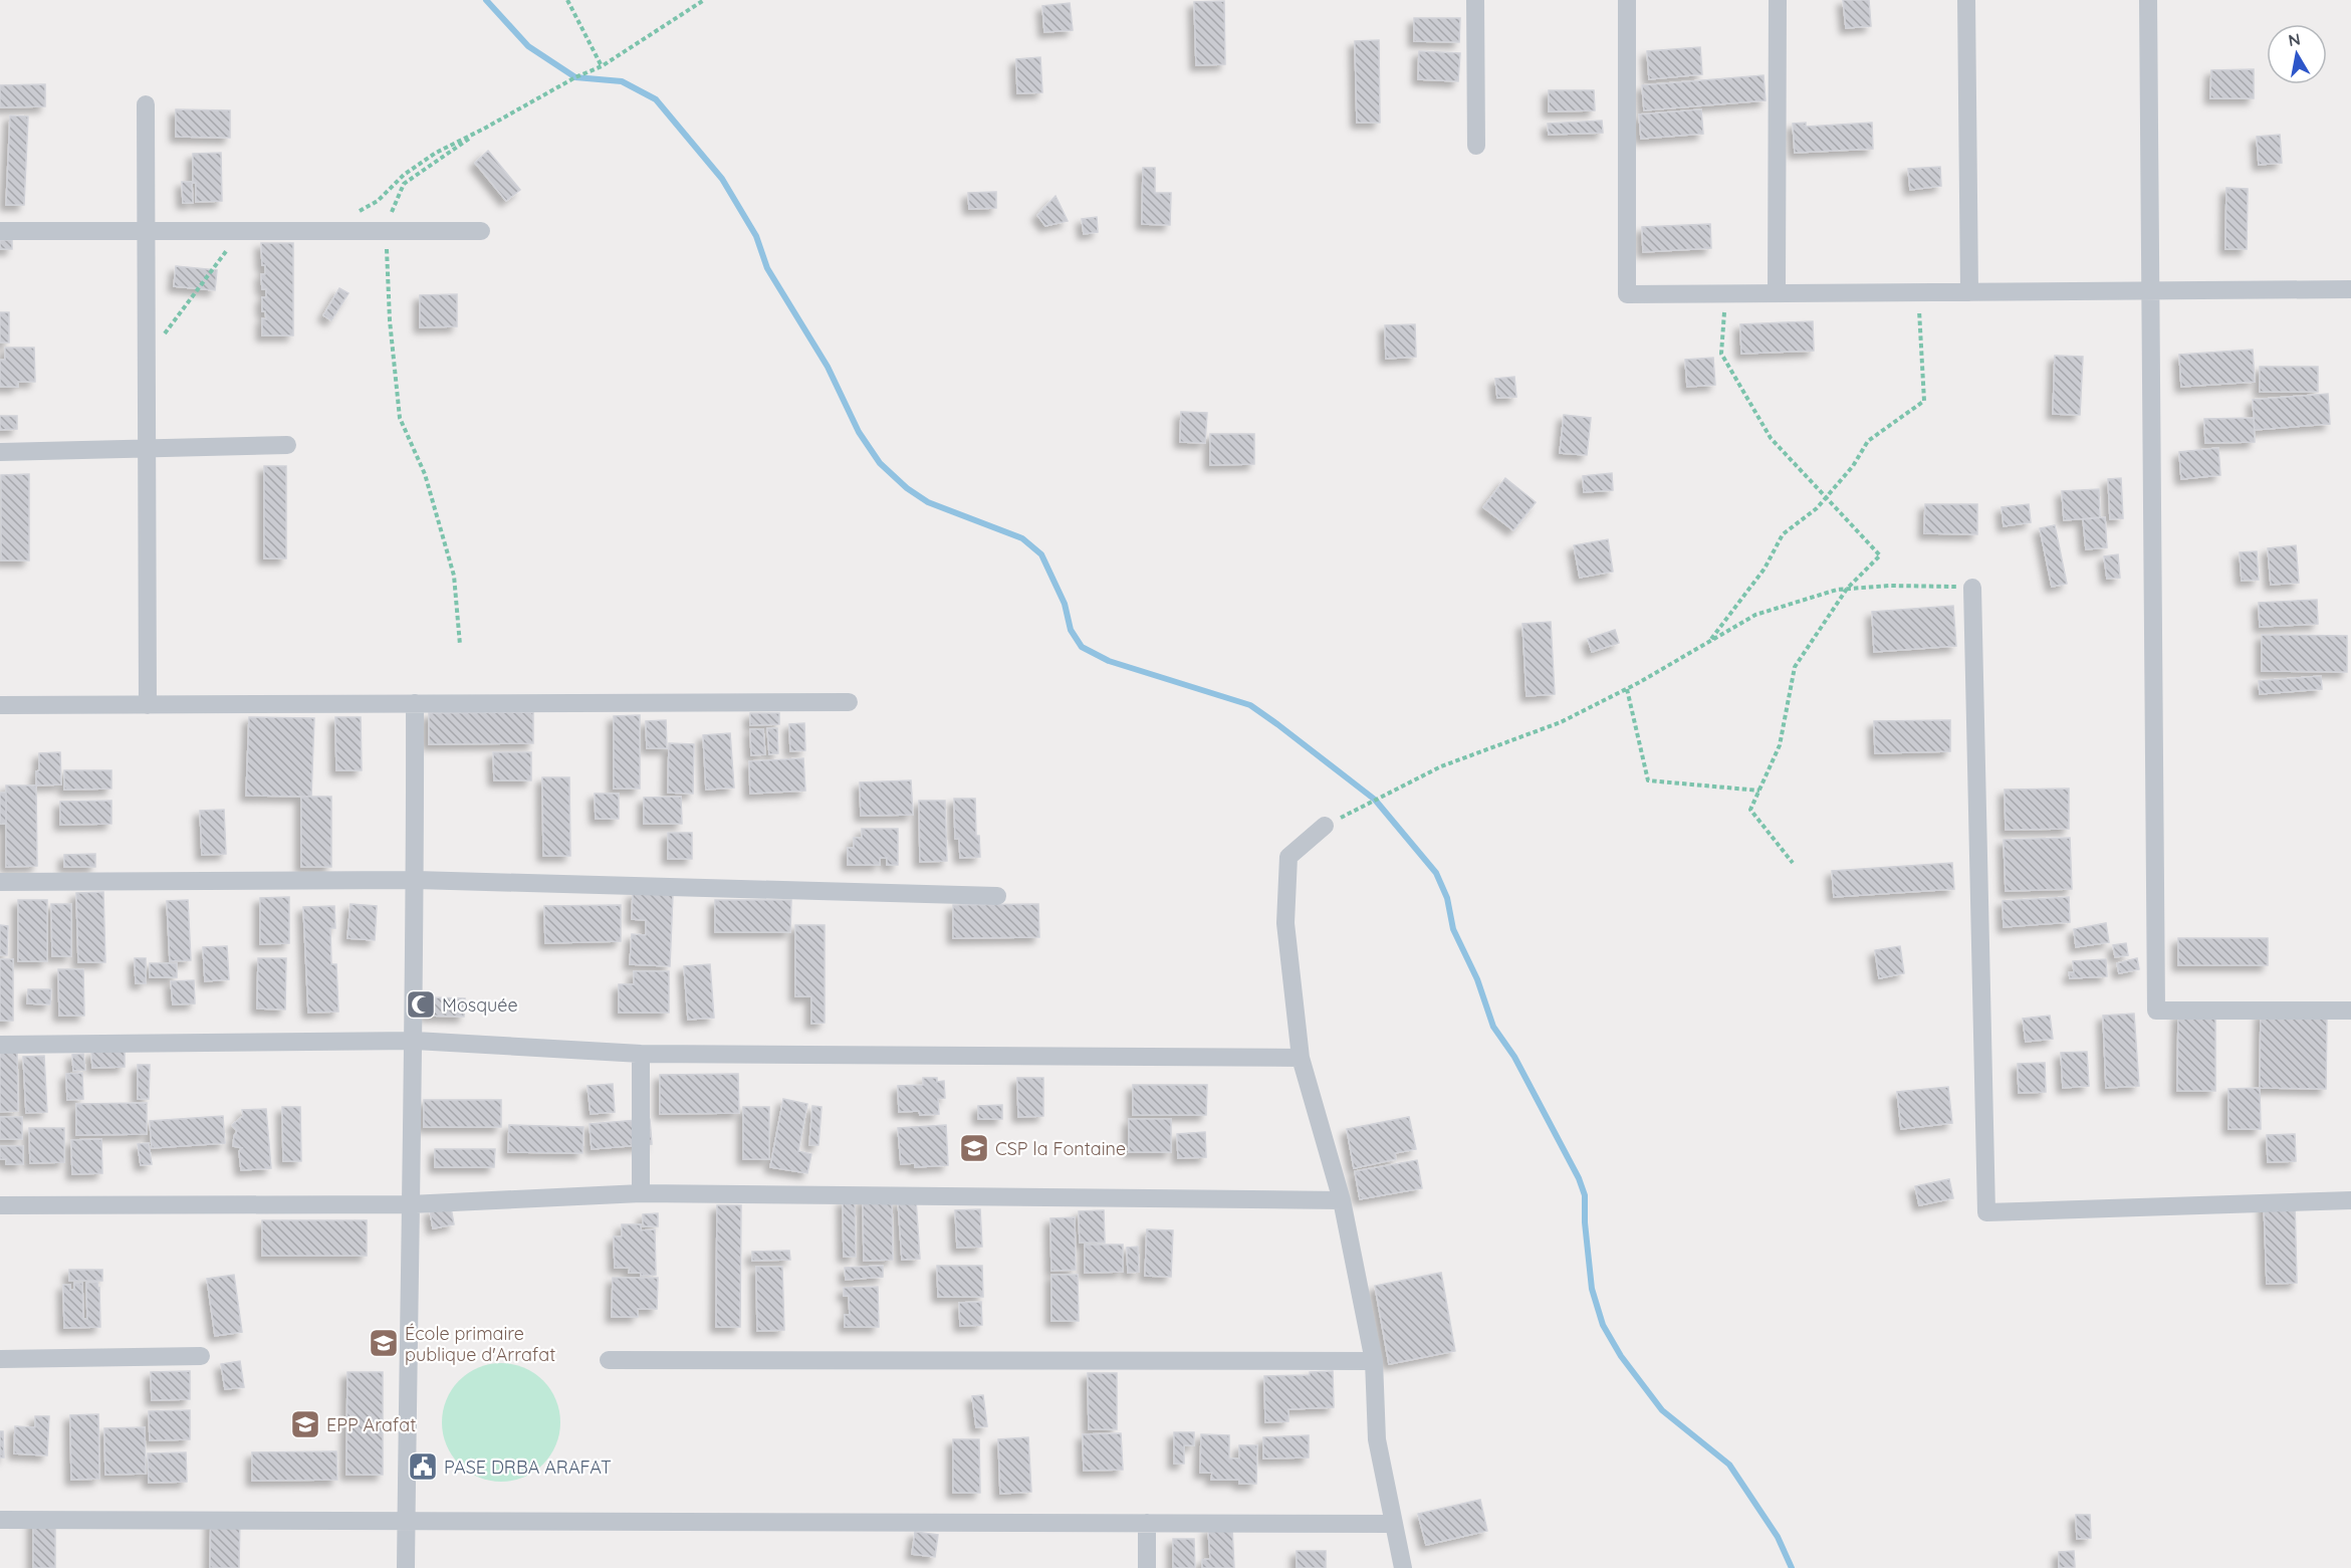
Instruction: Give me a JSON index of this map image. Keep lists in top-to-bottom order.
{
  "places": {
    "mosque": ["Mosquée"],
    "school or university": ["CSP la Fontaine", "École primaire publique d'Arrafat", "EPP Arafat"],
    "public building": ["PASE DRBA ARAFAT"]
  },
  "north": "top"
}
